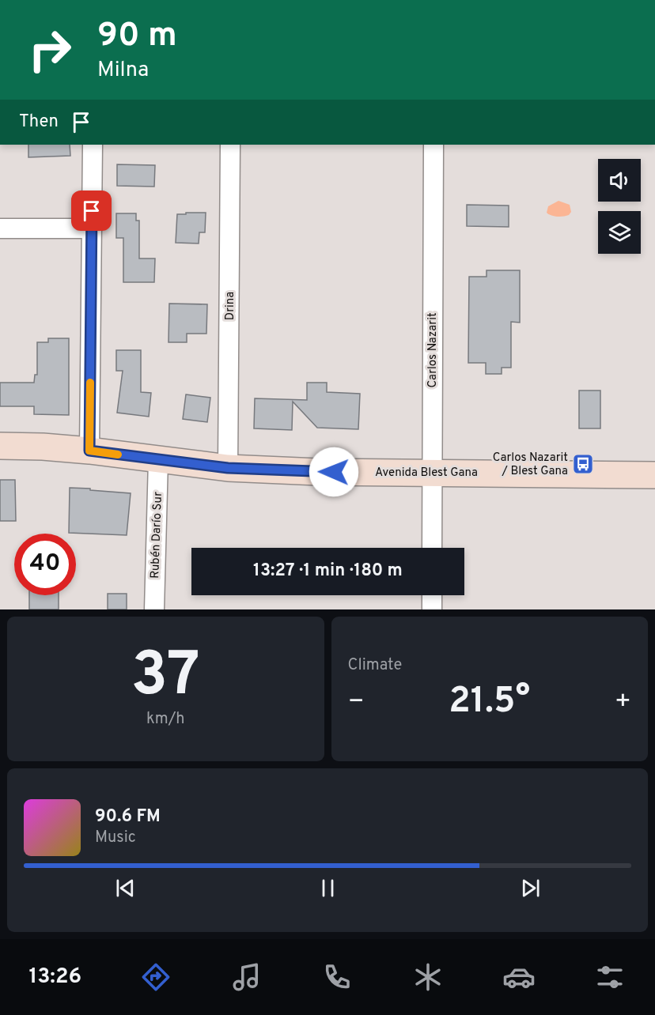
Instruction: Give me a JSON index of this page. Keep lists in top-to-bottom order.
{
  "streets": {
    "street": [
      "Drina",
      "Carlos Nazarit",
      "Avenida Blest Gana",
      "Rubén Darío Sur"
    ]
  },
  "crossings": [
    ["Drina", "Avenida Blest Gana"],
    ["Carlos Nazarit", "Avenida Blest Gana"],
    ["Avenida Blest Gana", "Rubén Darío Sur"]
  ],
  "places": {
    "bus stop": ["Carlos Nazarit / Blest Gana"]
  },
  "page": {
    "turn": ["90 m", "Milna"],
    "then": "Then",
    "limit": "40",
    "trip": "13:27 · 1 min · 180 m",
    "tile": [
      ["37", "km/h"],
      "Climate"
    ],
    "heat": ["−", "21.5°", "+"],
    "song": ["90.6 FM", "Music"],
    "tabs": "13:26"
  }
}
